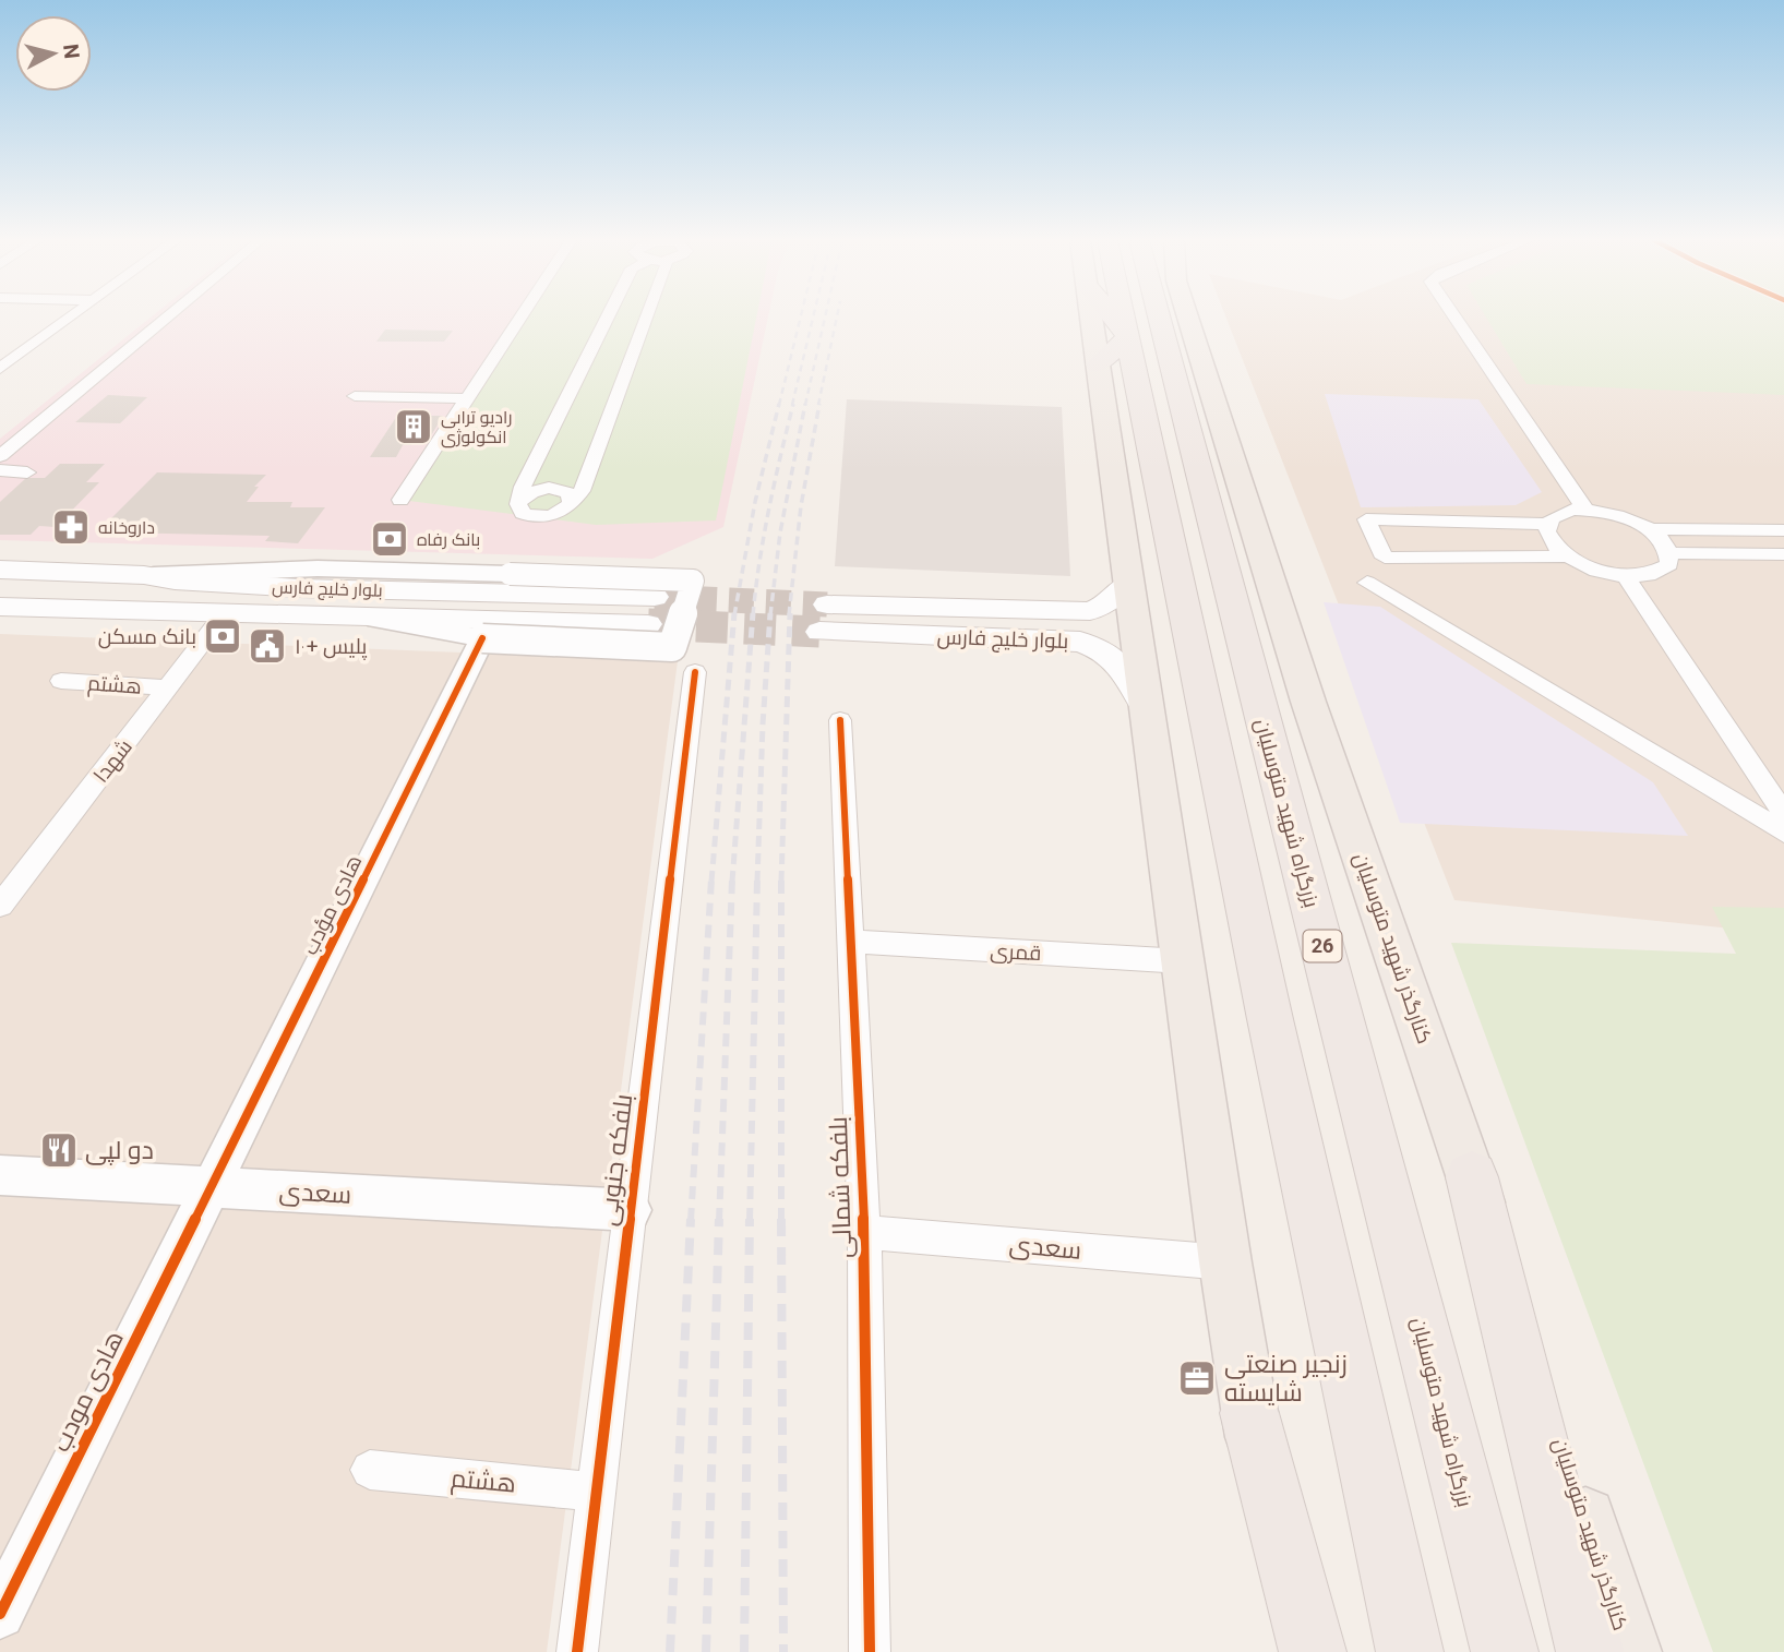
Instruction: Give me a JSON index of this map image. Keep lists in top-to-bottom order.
{
  "streets": {
    "highway": ["بزرگراه شهید متوسلیان", "26"],
    "main road": ["بلوار خلیج فارس", "کنارگذر شهید متوسلیان"],
    "street": [
      "هشتم",
      "شهدا",
      "هادی مؤدب",
      "قمری",
      "بلفکه جنوبی",
      "بلفکه شمالی",
      "سعدی",
      "هادی مودب"
    ]
  },
  "crossings": [
    ["بلوار خلیج فارس", "شهدا"],
    ["هشتم", "شهدا"],
    ["هشتم", "بلفکه جنوبی"],
    ["هادی مؤدب", "سعدی"],
    ["هادی مؤدب", "هادی مودب"],
    ["قمری", "بلفکه شمالی"],
    ["بلفکه جنوبی", "سعدی"],
    ["بلفکه شمالی", "سعدی"],
    ["سعدی", "هادی مودب"]
  ],
  "places": {
    "building": ["رادیو تراپی انکولوژی"],
    "pharmacy": ["داروخانه"],
    "bank": ["بانک رفاه", "بانک مسکن"],
    "public building": ["پلیس +۱۰"],
    "restaurant": ["دو لپی"],
    "office": ["زنجیر صنعتی شایسته"]
  },
  "north": "right"
}
